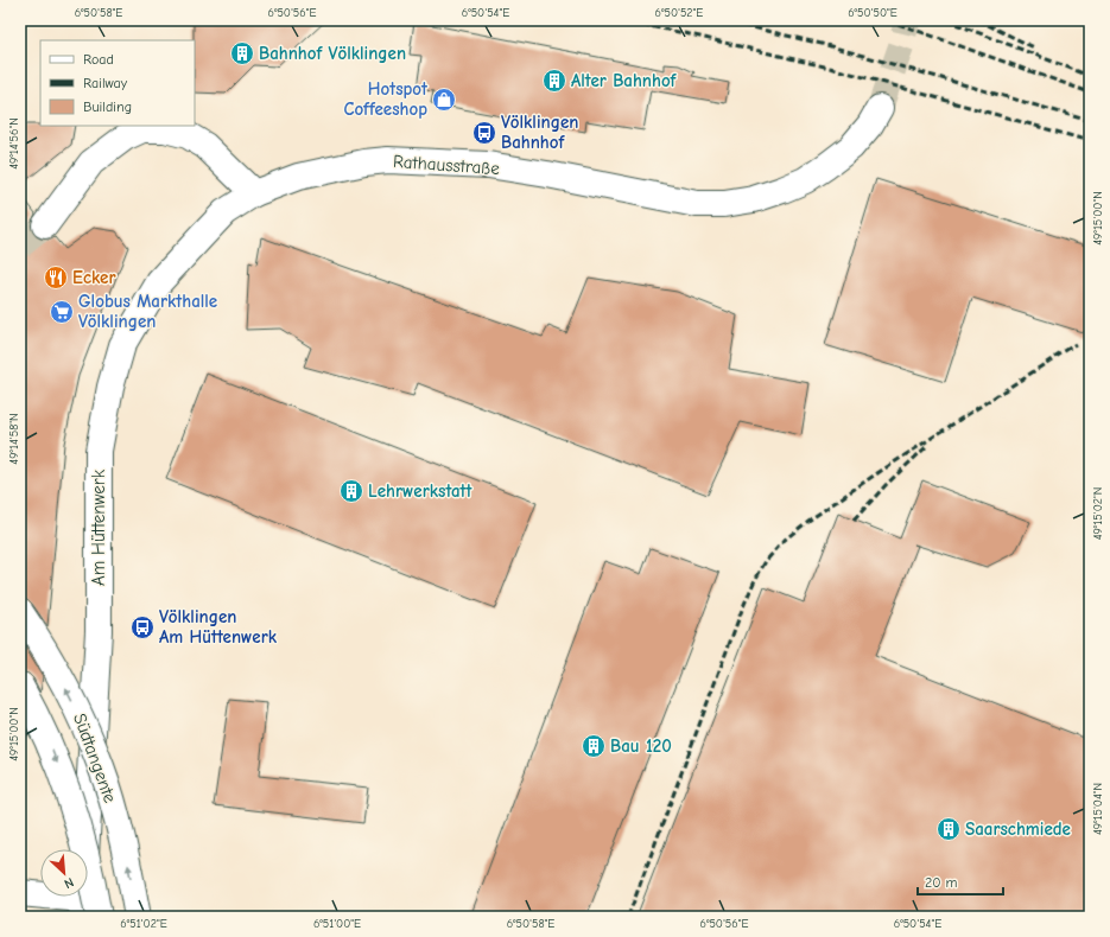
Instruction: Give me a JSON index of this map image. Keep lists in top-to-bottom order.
{
  "streets": {
    "main road": ["Rathausstraße", "Am Hüttenwerk", "Südtangente"]
  },
  "crossings": [
    ["Rathausstraße", "Am Hüttenwerk"],
    ["Am Hüttenwerk", "Südtangente"]
  ],
  "places": {
    "building": [
      "Bahnhof Völklingen",
      "Alter Bahnhof",
      "Lehrwerkstatt",
      "Bau 120",
      "Saarschmiede"
    ],
    "shop": ["Hotspot Coffeeshop"],
    "bus stop": ["Völklingen Bahnhof", "Völklingen Am Hüttenwerk"],
    "restaurant": ["Ecker"],
    "supermarket": ["Globus Markthalle Völklingen"]
  },
  "legend": ["Road", "Railway", "Building"],
  "scale_bar": "20 m",
  "north": "bottom right",
  "coordinates": [
    "6°50'58\"E",
    "6°50'56\"E",
    "6°50'54\"E",
    "6°50'52\"E",
    "6°50'50\"E",
    "49°14'56\"N",
    "49°15'00\"N",
    "49°14'58\"N",
    "49°15'02\"N",
    "49°15'04\"N",
    "6°51'02\"E",
    "6°51'00\"E"
  ]
}
